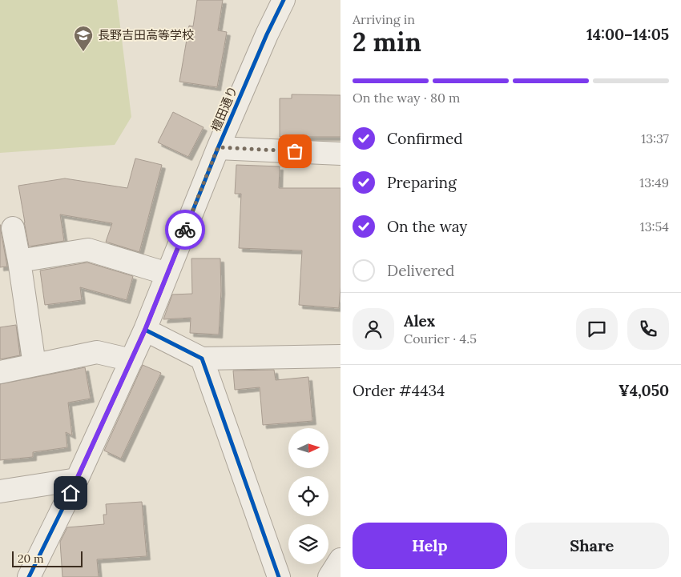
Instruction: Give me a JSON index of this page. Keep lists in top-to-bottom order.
{
  "streets": {
    "street": ["檀田通り"]
  },
  "places": {
    "school or university": ["長野吉田高等学校"]
  },
  "scale_bar": "20 m",
  "north": "right",
  "page": {
    "heading": ["2 min", "Arriving in", "14:00–14:05"],
    "panel": [
      "Alex",
      "Courier · 4.5",
      "Order #4434",
      "¥4,050"
    ],
    "bar": "On the way · 80 m",
    "list": [
      ["Confirmed", "13:37"],
      ["Preparing", "13:49"],
      ["On the way", "13:54"],
      "Delivered"
    ],
    "buttons": ["Help", "Share"],
    "scale": "20 m"
  }
}
